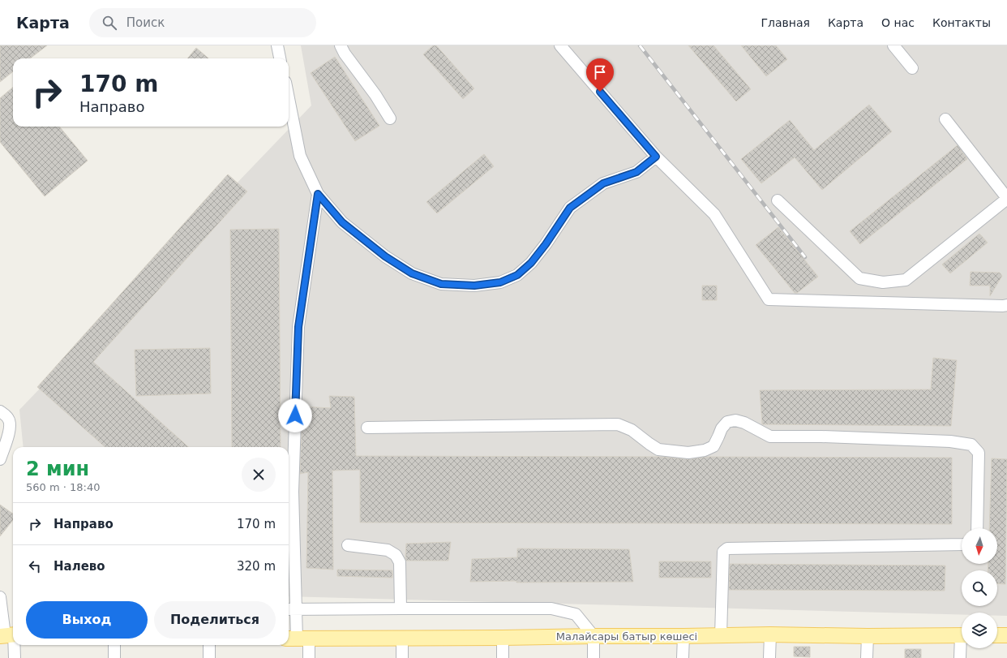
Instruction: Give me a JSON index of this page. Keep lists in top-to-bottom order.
{
  "streets": {
    "main road": ["Малайсары батыр көшесі"]
  },
  "north": "bottom",
  "page": {
    "header": "Карта",
    "search": "Поиск",
    "nav": [
      "Главная",
      "Карта",
      "О нас",
      "Контакты"
    ],
    "turn": ["170 m", "Направо"],
    "heading": ["2 мин", "560 m · 18:40"],
    "list": [
      {
        "name": "Направо",
        "value": "170 m"
      },
      {
        "name": "Налево",
        "value": "320 m"
      }
    ],
    "buttons": ["Выход", "Поделиться"]
  }
}
